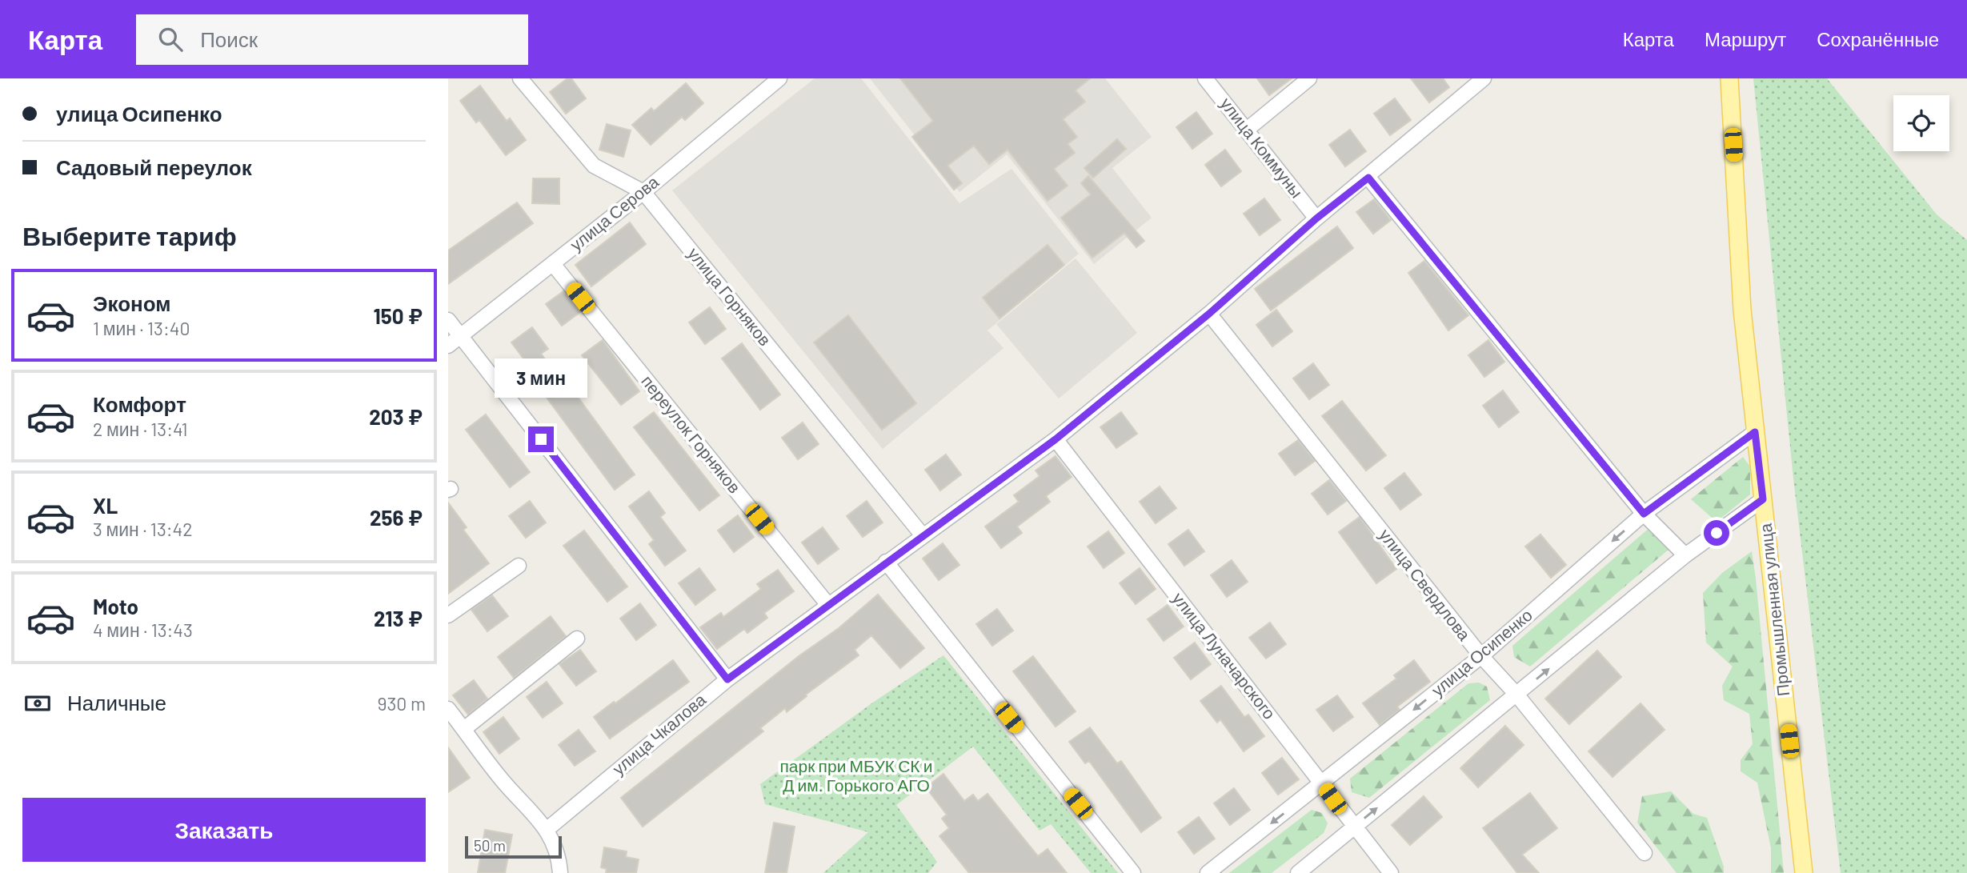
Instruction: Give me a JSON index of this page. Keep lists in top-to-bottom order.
{
  "streets": {
    "main road": ["Промышленная улица"],
    "street": [
      "улица Коммуны",
      "улица Серова",
      "улица Горняков",
      "переулок Горняков",
      "улица Свердлова",
      "улица Осипенко",
      "улица Луначарского",
      "улица Чкалова"
    ]
  },
  "crossings": [
    ["улица Коммуны", "улица Чкалова"],
    ["улица Серова", "улица Горняков"],
    ["улица Серова", "переулок Горняков"],
    ["улица Горняков", "улица Чкалова"],
    ["переулок Горняков", "улица Чкалова"],
    ["улица Свердлова", "улица Осипенко"],
    ["улица Свердлова", "улица Чкалова"],
    ["Промышленная улица", "улица Осипенко"],
    ["улица Осипенко", "улица Луначарского"],
    ["улица Луначарского", "улица Чкалова"]
  ],
  "parks": ["парк при МБУК СК и Д им. Горького АГО"],
  "scale_bar": "50 m",
  "page": {
    "header": "Карта",
    "search": "Поиск",
    "nav": ["Карта", "Маршрут", "Сохранённые"],
    "banner": ["улица Осипенко", "Садовый переулок"],
    "heading": "Выберите тариф",
    "list": [
      {
        "name": "Эконом",
        "note": "1 мин · 13:40",
        "value": "150 ₽"
      },
      {
        "name": "Комфорт",
        "note": "2 мин · 13:41",
        "value": "203 ₽"
      },
      {
        "name": "XL",
        "note": "3 мин · 13:42",
        "value": "256 ₽"
      },
      {
        "name": "Moto",
        "note": "4 мин · 13:43",
        "value": "213 ₽"
      }
    ],
    "bubble": "3 мин",
    "pay": ["Наличные", "930 m"],
    "buttons": "Заказать",
    "scale": "50 m"
  }
}
